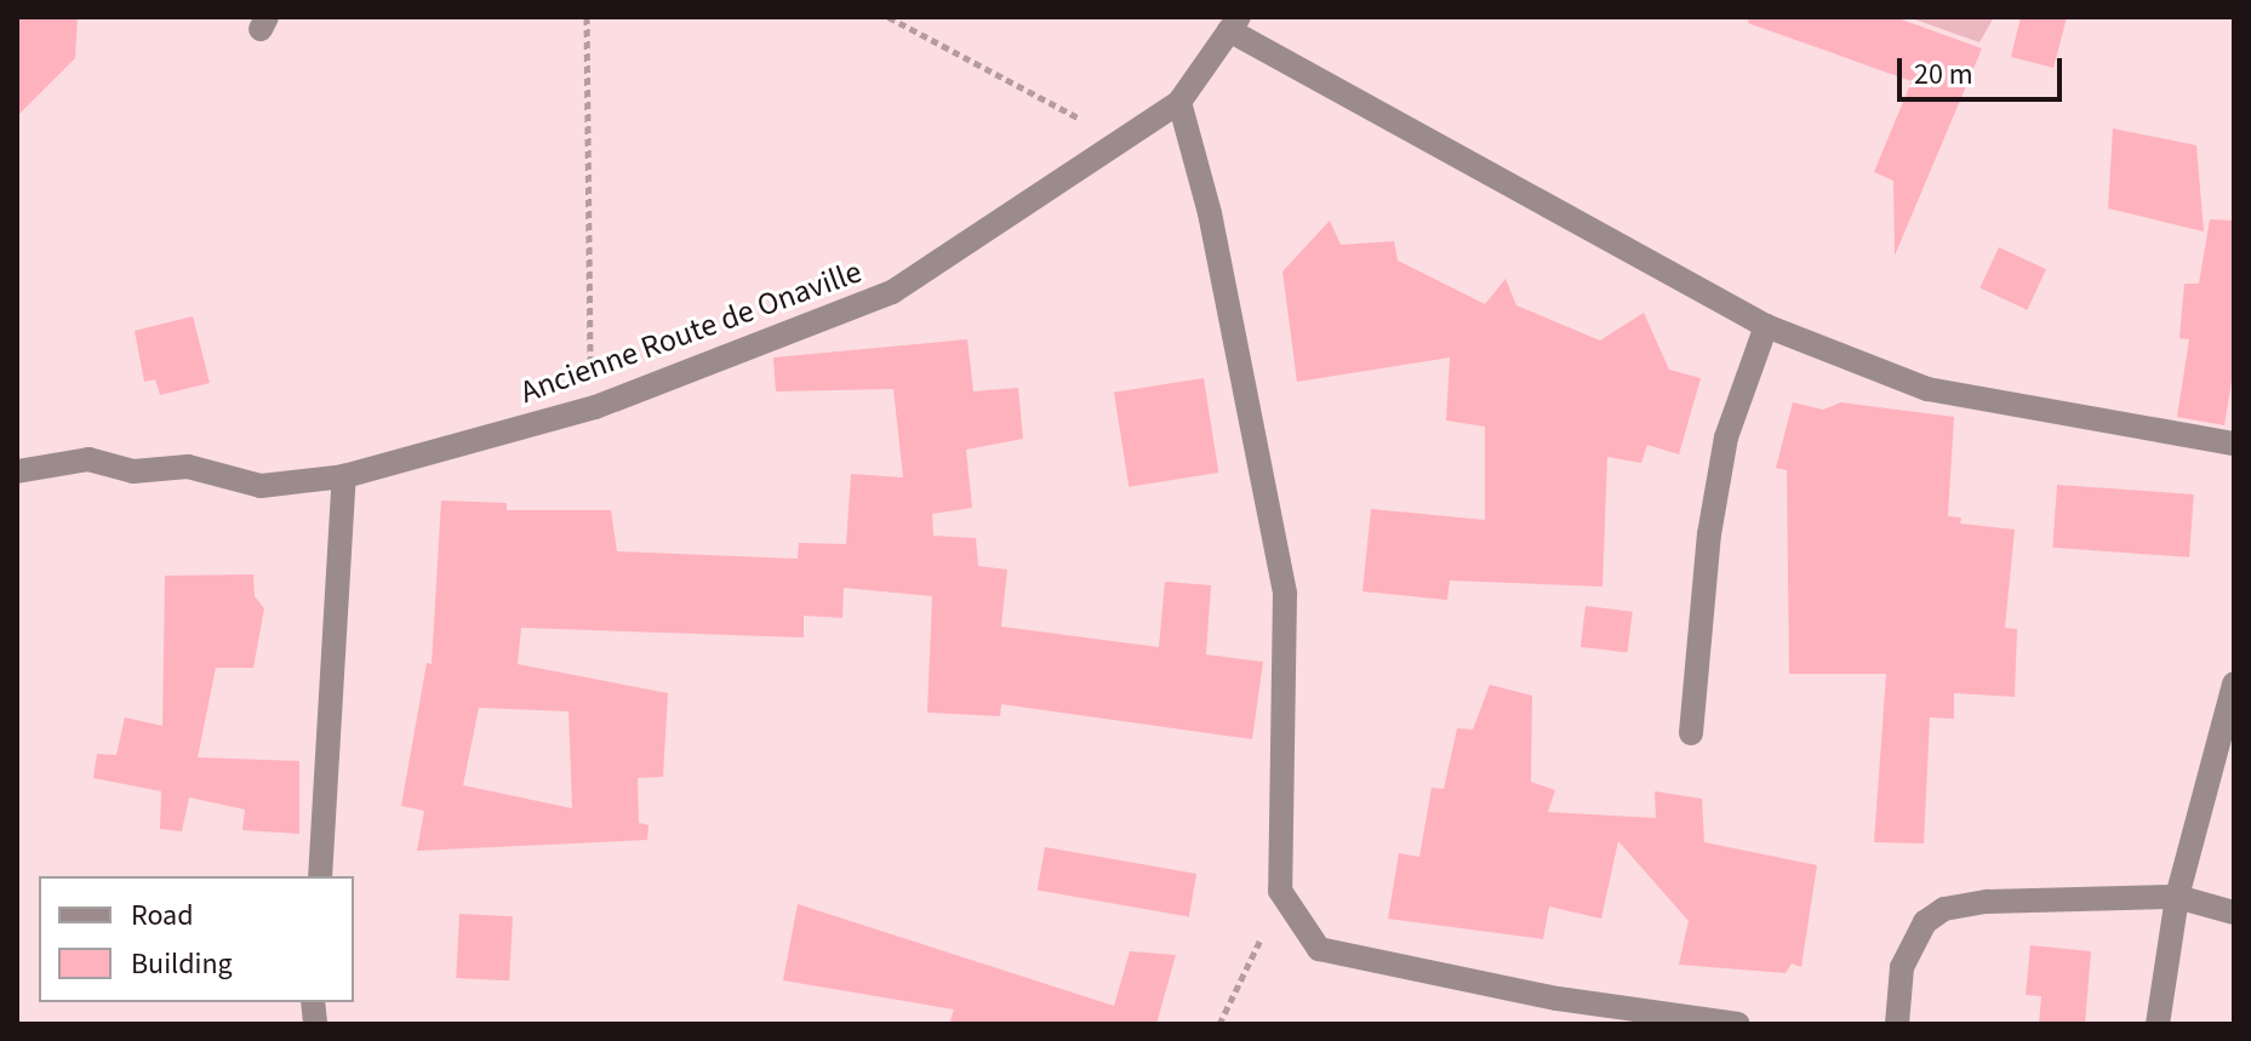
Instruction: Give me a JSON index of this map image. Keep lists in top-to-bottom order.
{
  "streets": {
    "street": ["Ancienne Route de Onaville"]
  },
  "legend": ["Road", "Building"],
  "scale_bar": "20 m"
}
